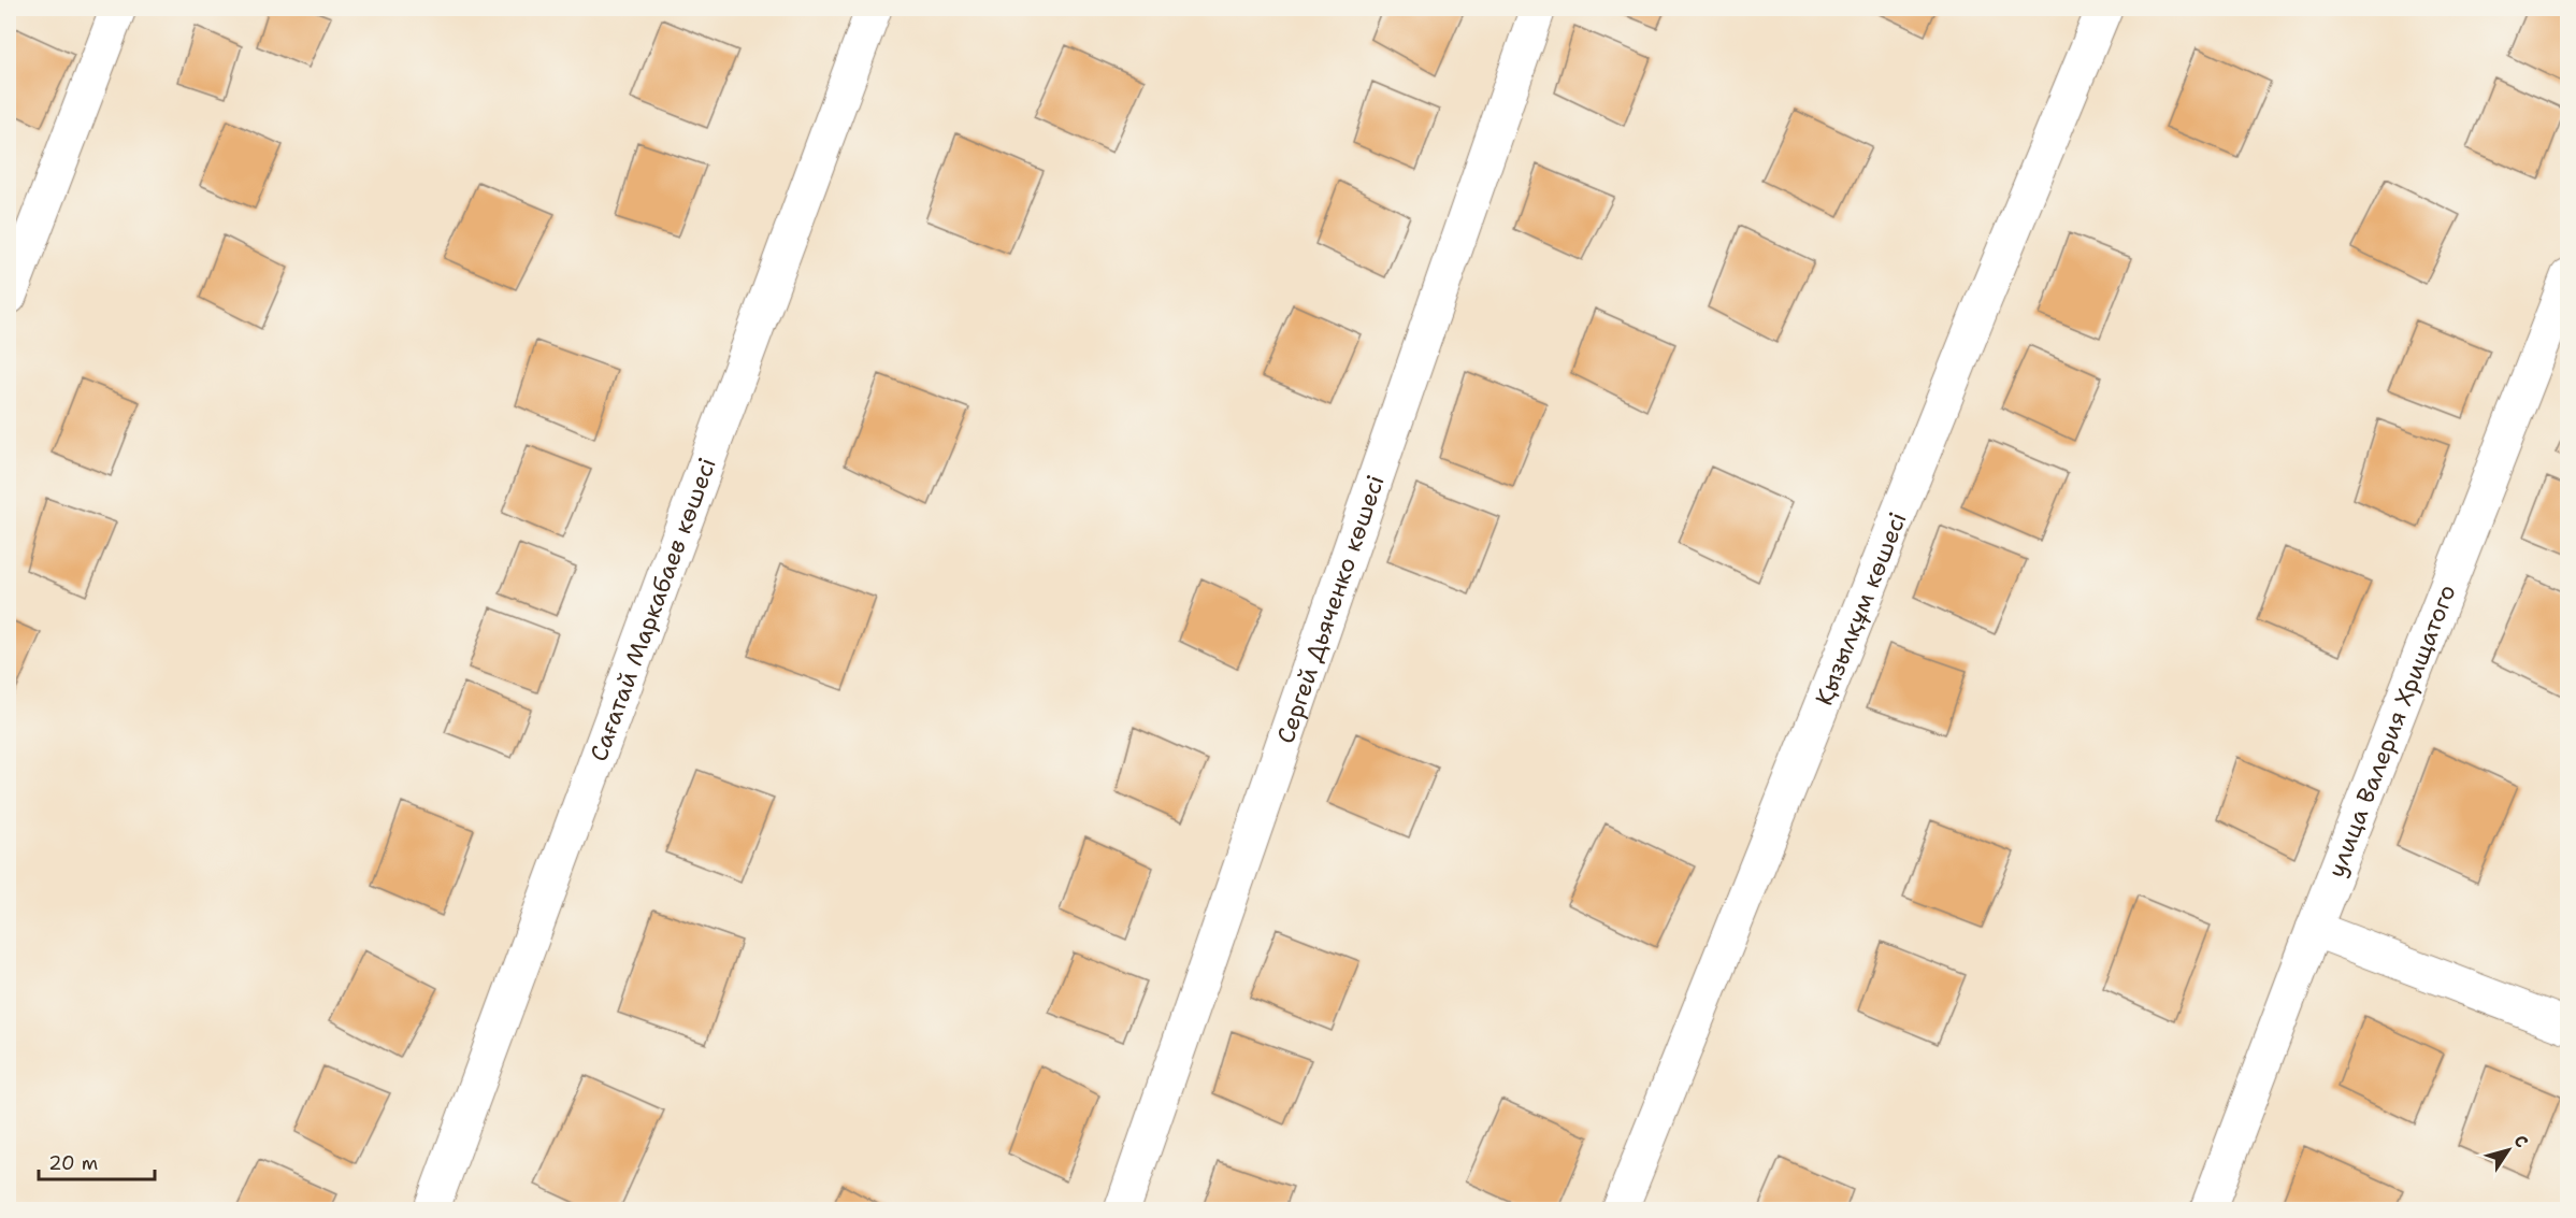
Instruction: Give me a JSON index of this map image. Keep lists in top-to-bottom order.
{
  "streets": {
    "street": [
      "Сергей Дьяченко көшесі",
      "Қызылқұм көшесі",
      "Сағатай Маркабаев көшесі",
      "улица Валерия Хрищатого"
    ]
  },
  "scale_bar": "20 m",
  "north": "top right"
}
